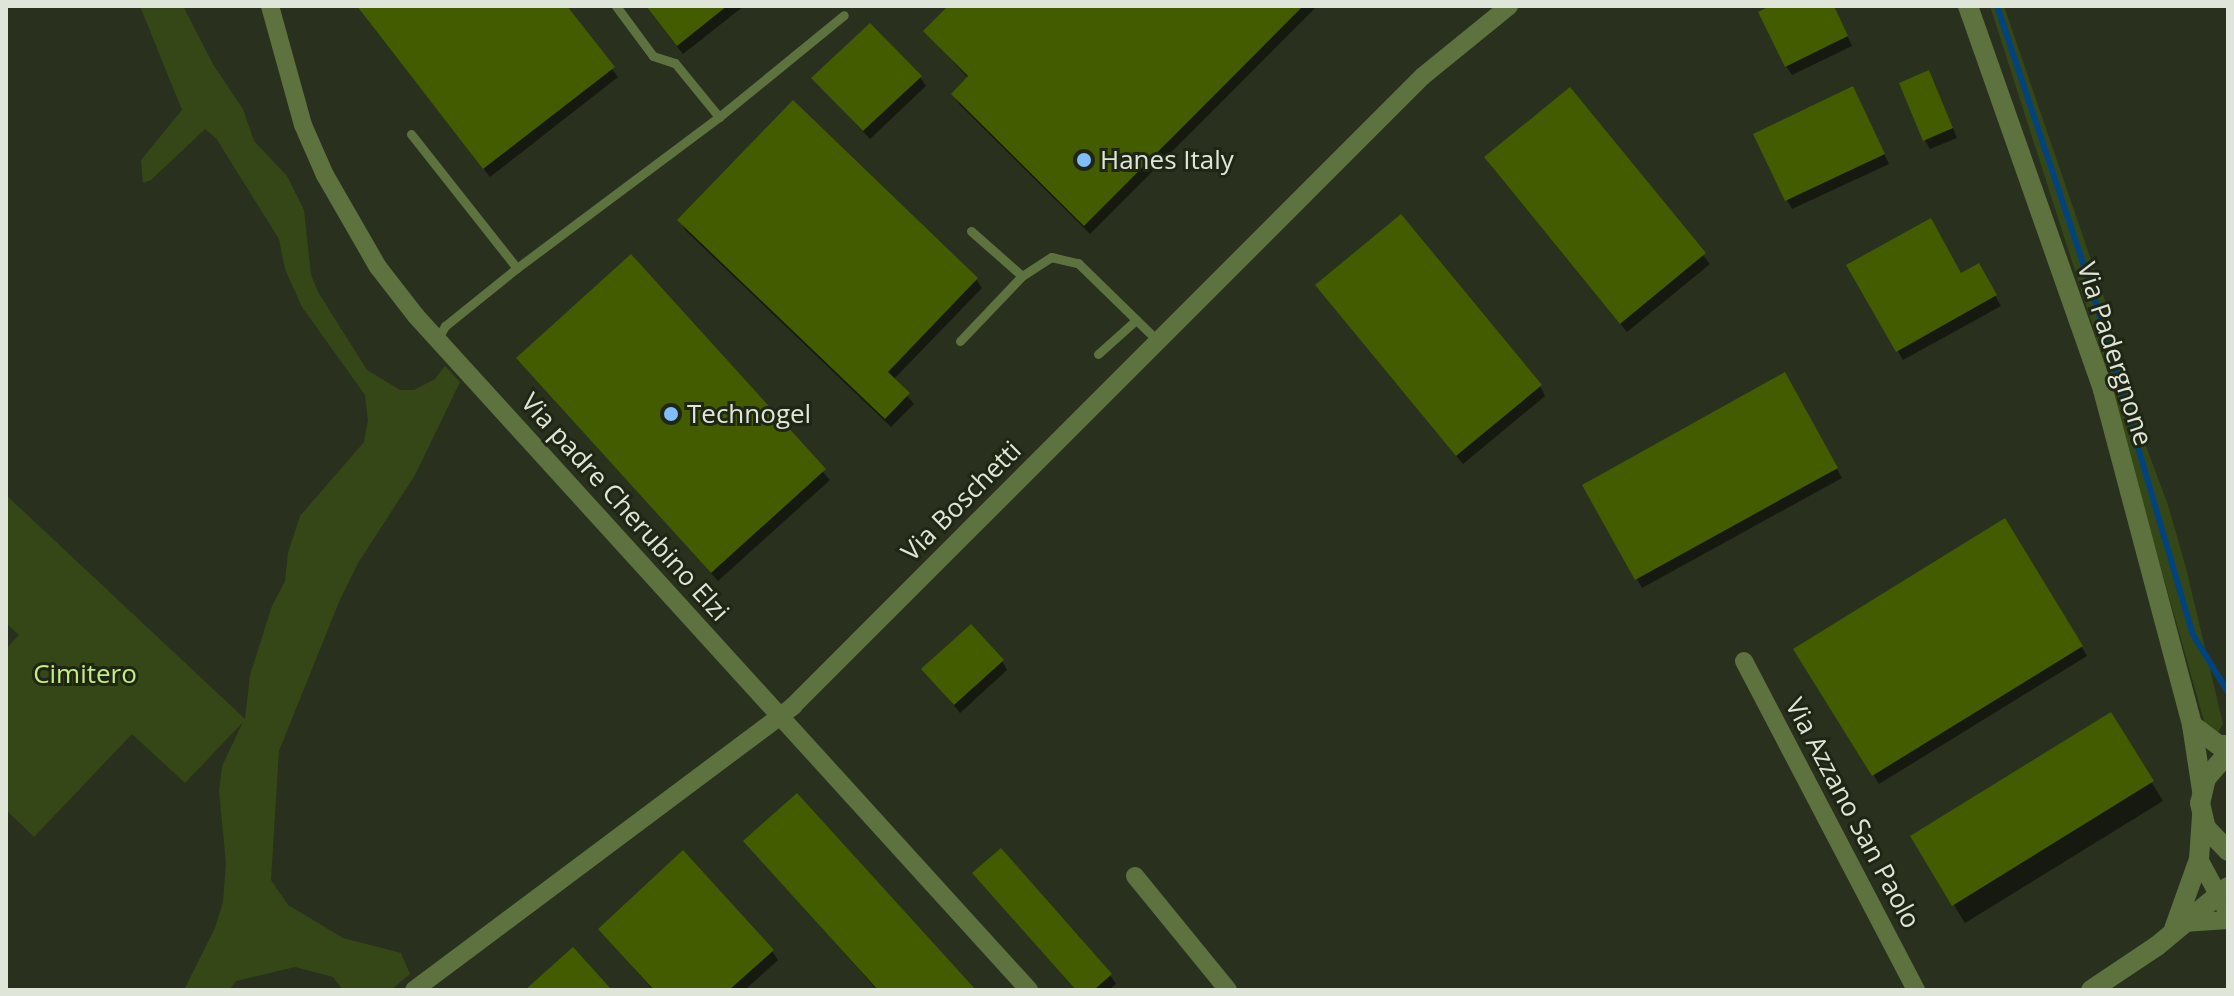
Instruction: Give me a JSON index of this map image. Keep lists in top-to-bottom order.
{
  "streets": {
    "street": [
      "Via Padergnone",
      "Via Boschetti",
      "Via padre Cherubino Elzi",
      "Via Azzano San Paolo"
    ]
  },
  "crossings": [
    ["Via Boschetti", "Via padre Cherubino Elzi"]
  ],
  "parks": ["Cimitero"],
  "places": ["Hanes Italy", "Technogel"]
}
